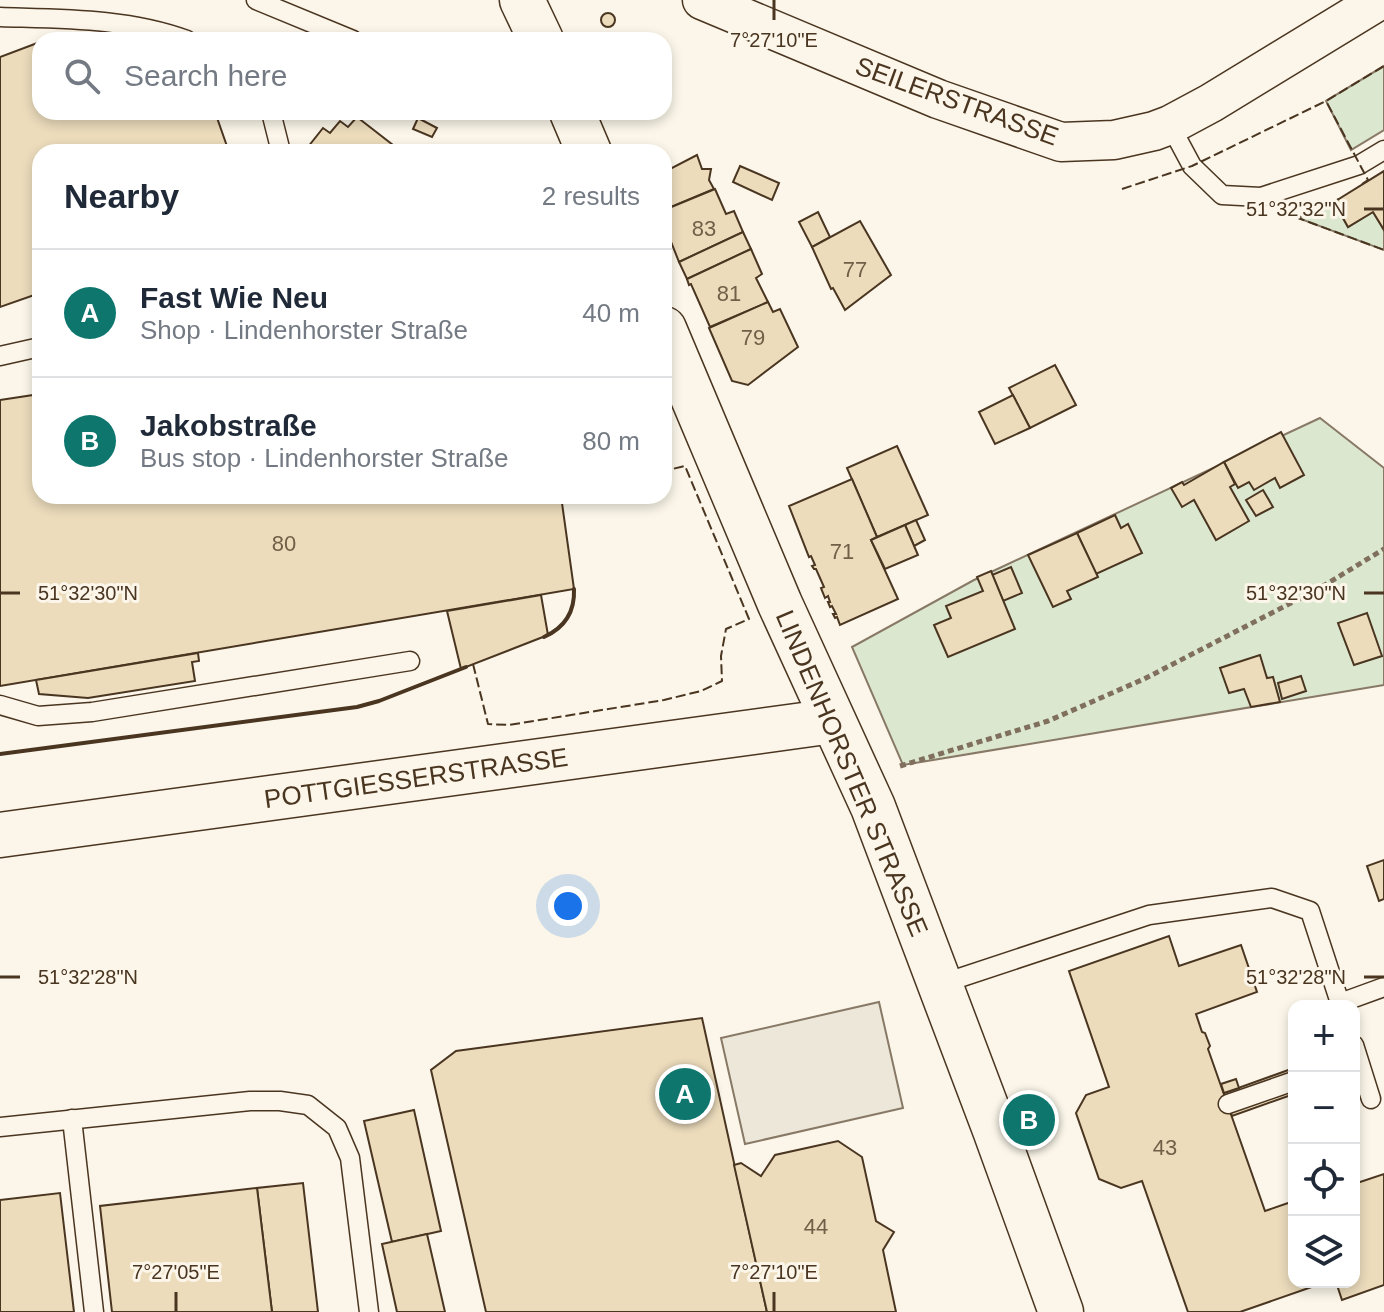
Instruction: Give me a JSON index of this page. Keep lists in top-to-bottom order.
{
  "streets": {
    "street": ["SEILERSTRASSE", "LINDENHORSTER STRASSE", "POTTGIESSERSTRASSE"]
  },
  "crossings": [
    ["LINDENHORSTER STRASSE", "POTTGIESSERSTRASSE"]
  ],
  "house_numbers": [
    "83",
    "77",
    "81",
    "79",
    "80",
    "71",
    "43",
    "44"
  ],
  "page": {
    "search": "Search here",
    "heading": ["Nearby", "2 results"],
    "list": [
      {
        "mark": "A",
        "name": "Fast Wie Neu",
        "note": "Shop · Lindenhorster Straße",
        "value": "40 m"
      },
      {
        "mark": "B",
        "name": "Jakobstraße",
        "note": "Bus stop · Lindenhorster Straße",
        "value": "80 m"
      }
    ],
    "map_buttons": ["+", "−"],
    "pins": ["A", "B"]
  },
  "coordinates": [
    "7°27'10\"E",
    "51°32'32\"N",
    "51°32'30\"N",
    "51°32'28\"N",
    "7°27'05\"E"
  ]
}
